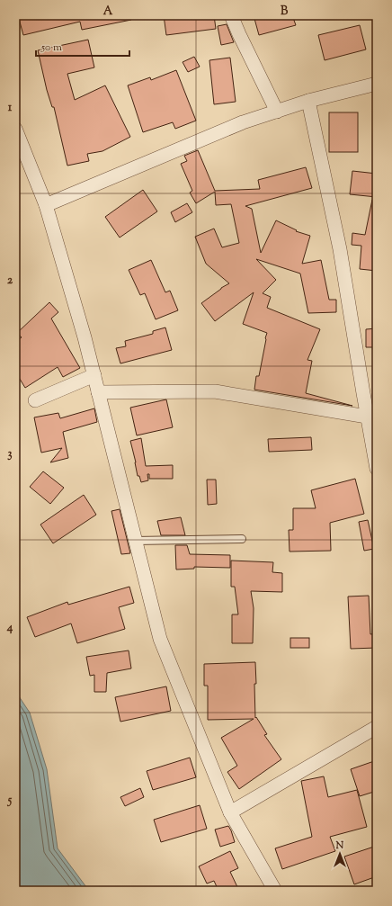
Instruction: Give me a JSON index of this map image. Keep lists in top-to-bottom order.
{
  "scale_bar": "50 m",
  "north": "top",
  "grid": {
    "columns": ["A", "B"],
    "rows": [
      "1",
      "2",
      "3",
      "4",
      "5"
    ]
  }
}
